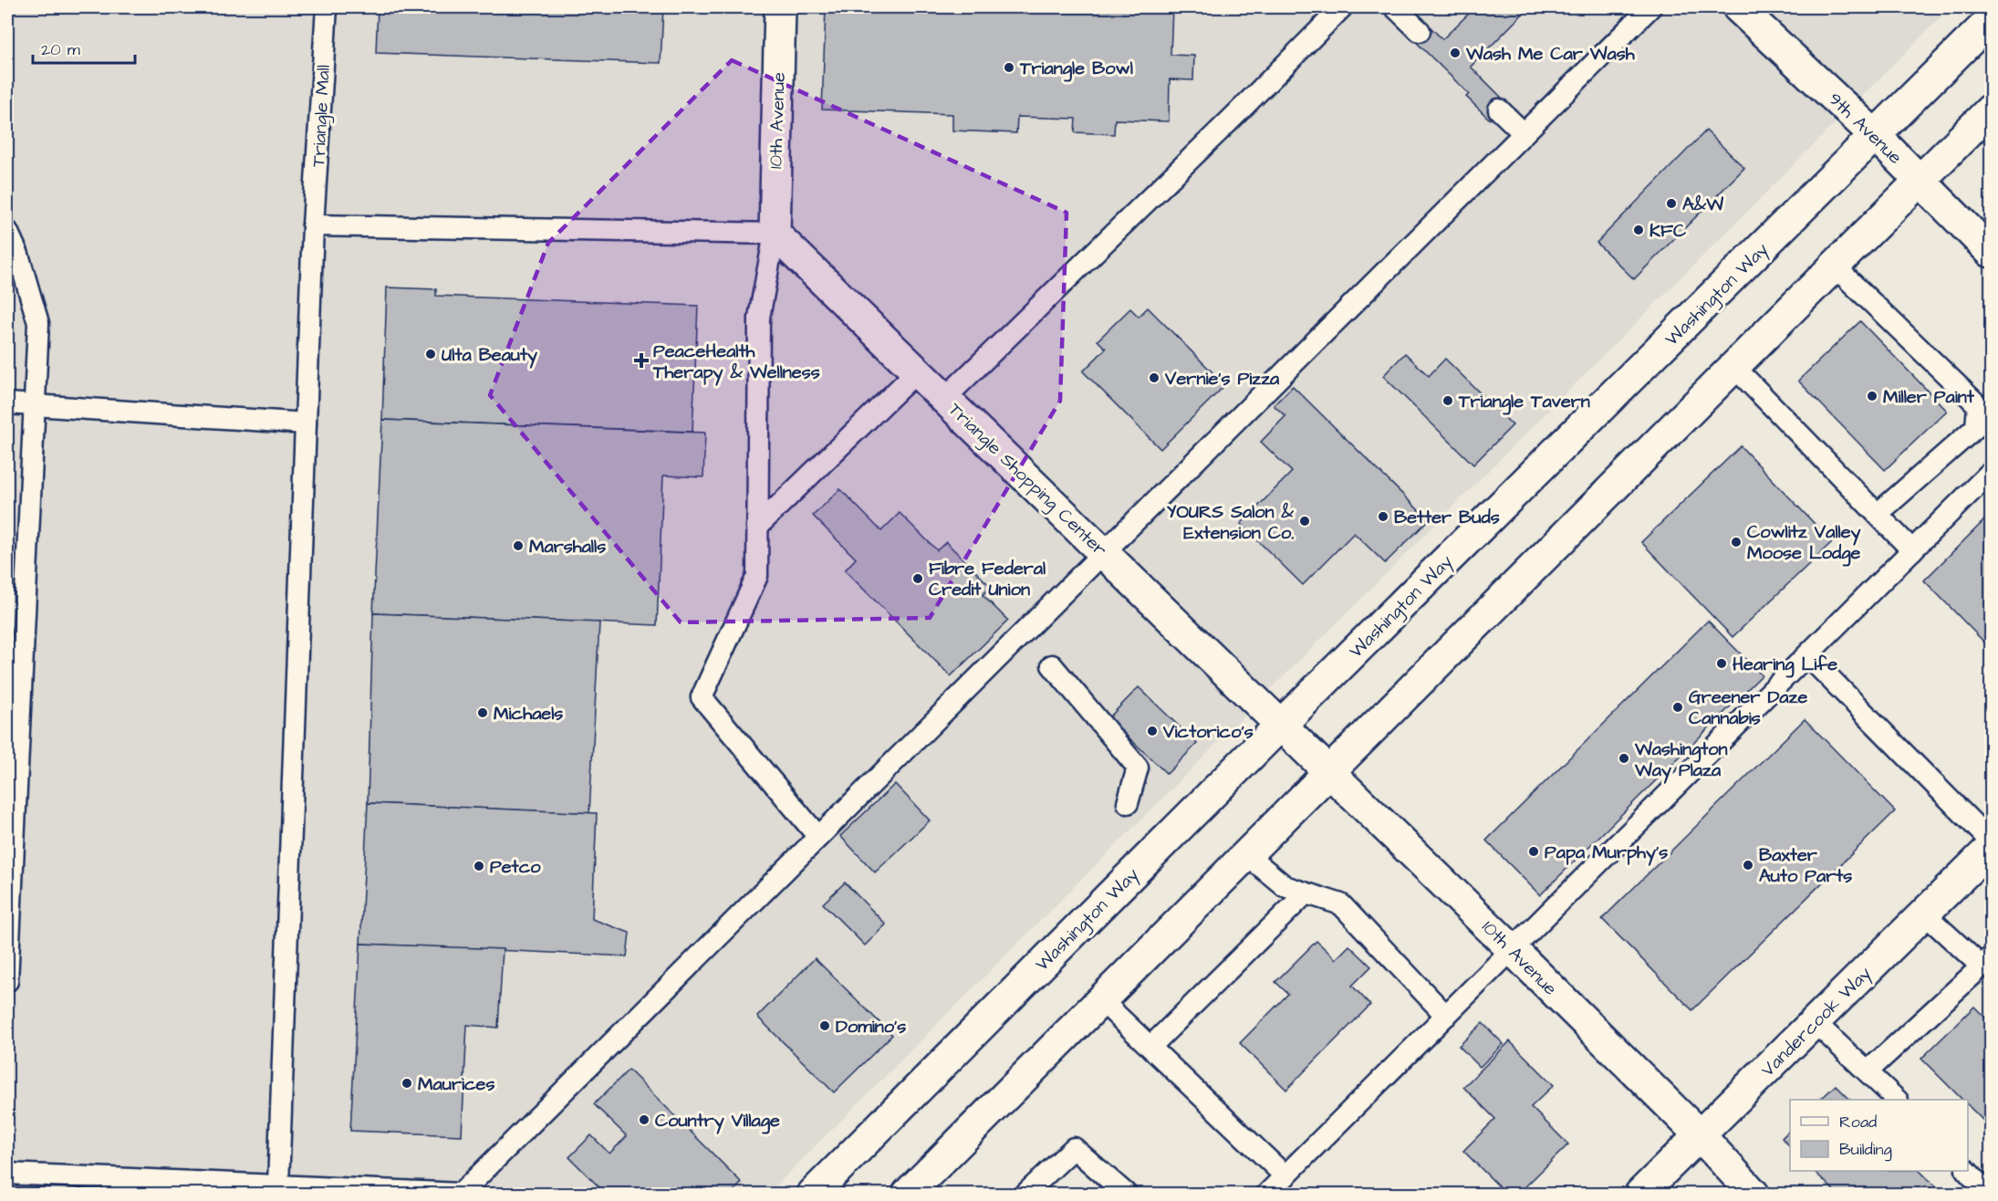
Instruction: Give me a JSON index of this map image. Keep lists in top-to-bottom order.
{
  "streets": {
    "main road": [
      "10th Avenue",
      "9th Avenue",
      "Washington Way",
      "Triangle Shopping Center",
      "Vandercook Way"
    ],
    "lane": ["Triangle Mall"]
  },
  "crossings": [
    ["10th Avenue", "Washington Way"],
    ["10th Avenue", "Triangle Shopping Center"],
    ["10th Avenue", "Vandercook Way"],
    ["9th Avenue", "Washington Way"],
    ["Washington Way", "Triangle Shopping Center"]
  ],
  "places": {
    "other": [
      "Wash Me Car Wash",
      "Triangle Bowl",
      "A&W",
      "KFC",
      "Ulta Beauty",
      "Vernie's Pizza",
      "Miller Paint",
      "Triangle Tavern",
      "Better Buds",
      "YOURS Salon & Extension Co.",
      "Cowlitz Valley Moose Lodge",
      "Marshalls",
      "Fibre Federal Credit Union",
      "Hearing Life",
      "Greener Daze Cannabis",
      "Michaels",
      "Victorico's",
      "Washington Way Plaza",
      "Papa Murphy's",
      "Baxter Auto Parts",
      "Petco",
      "Domino's",
      "Maurices",
      "Country Village"
    ],
    "health": ["PeaceHealth Therapy & Wellness"]
  },
  "legend": ["Road", "Building"],
  "scale_bar": "20 m"
}
